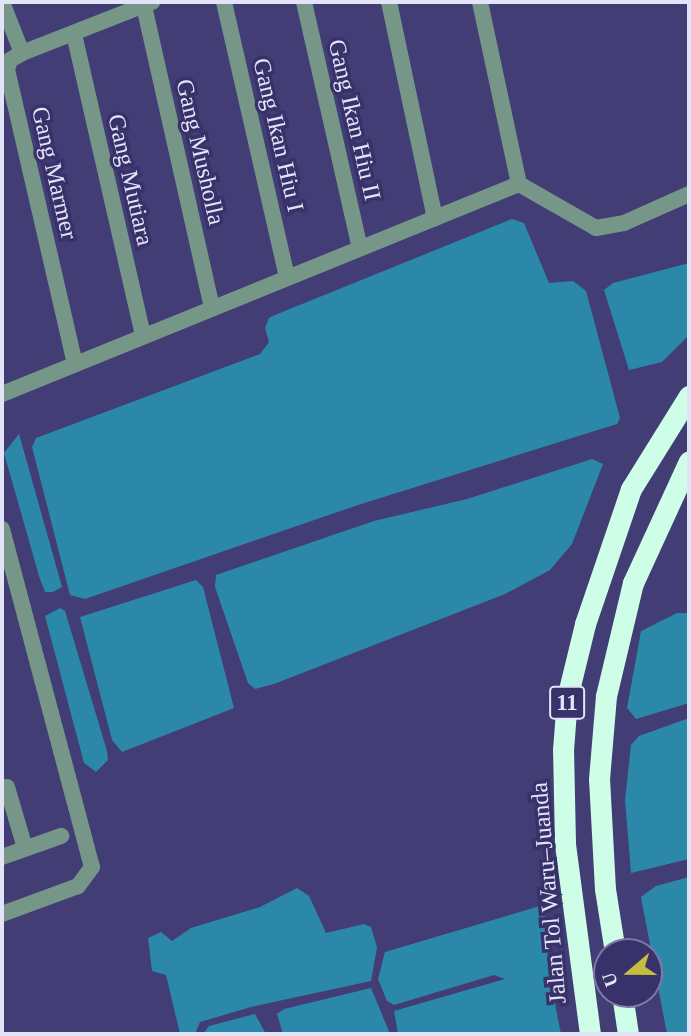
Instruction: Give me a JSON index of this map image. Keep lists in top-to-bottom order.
{
  "streets": {
    "highway": ["11", "Jalan Tol Waru–Juanda"],
    "street": [
      "Gang Ikan Hiu II",
      "Gang Ikan Hiu I",
      "Gang Musholla",
      "Gang Marmer",
      "Gang Mutiara"
    ]
  },
  "north": "left"
}
